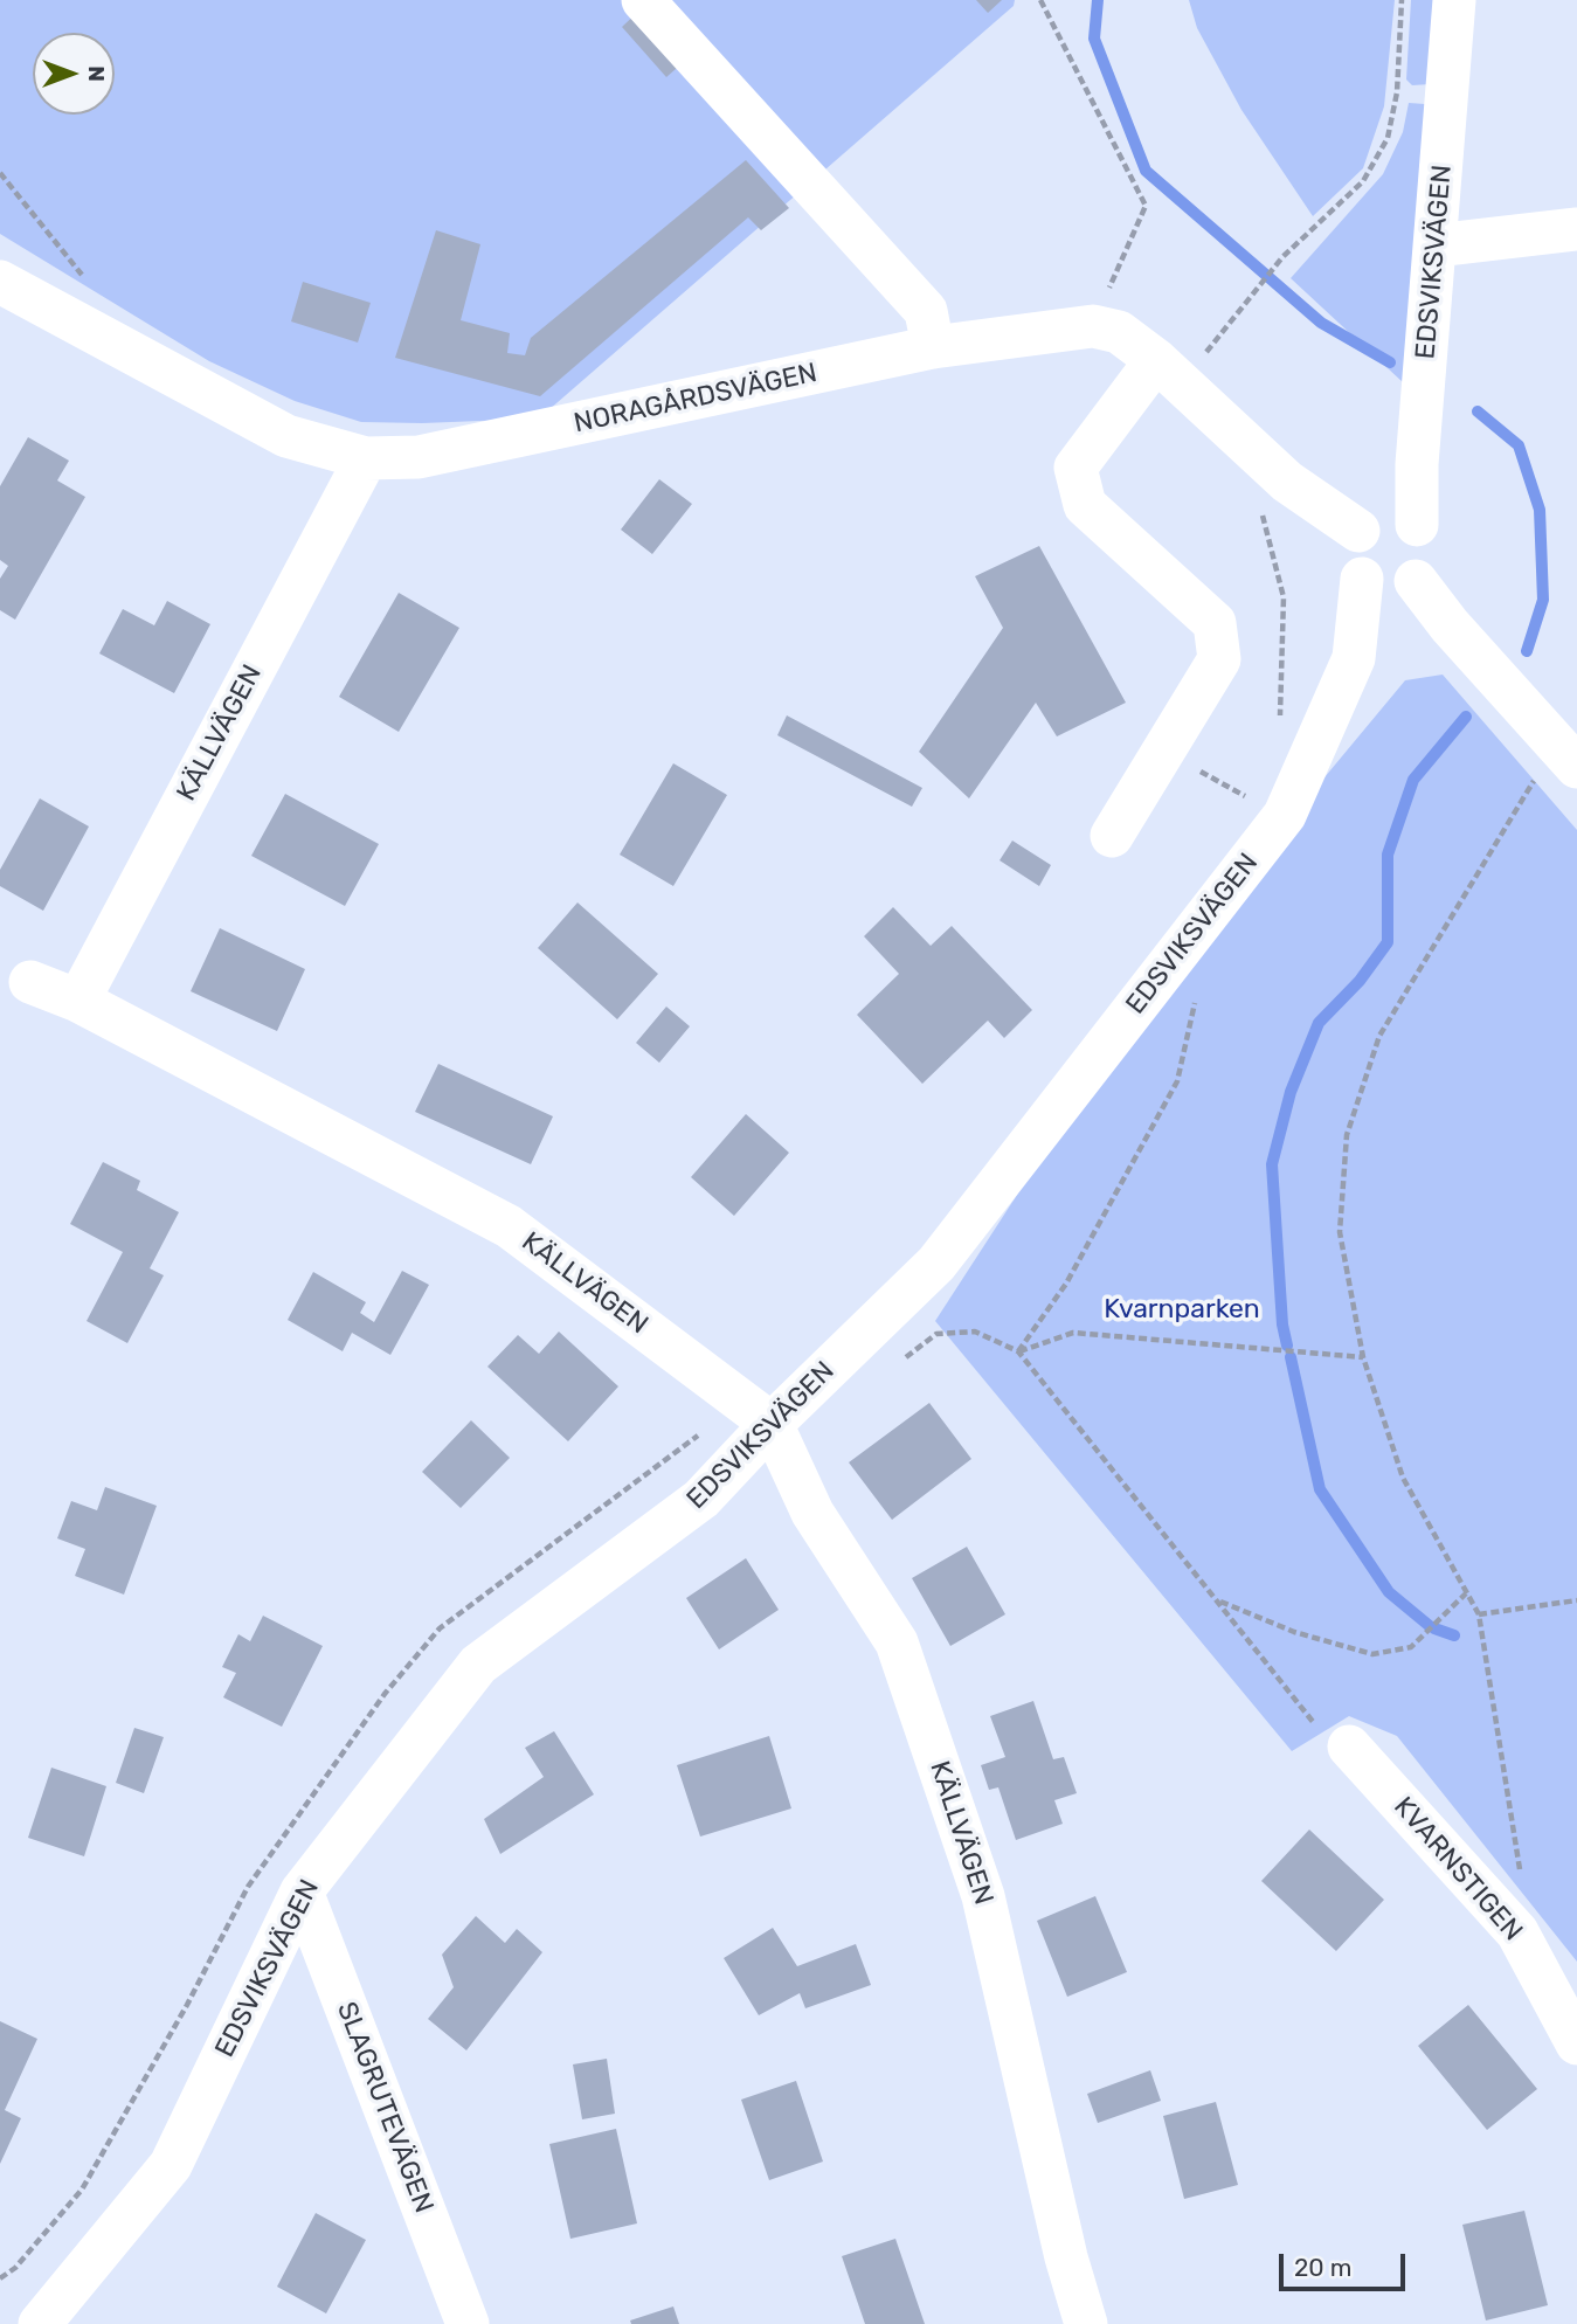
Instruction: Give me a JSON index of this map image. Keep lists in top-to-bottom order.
{
  "streets": {
    "street": [
      "EDSVIKSVÄGEN",
      "NORAGÅRDSVÄGEN",
      "KÄLLVÄGEN",
      "KVARNSTIGEN",
      "SLAGRUTEVÄGEN"
    ]
  },
  "crossings": [
    ["EDSVIKSVÄGEN", "NORAGÅRDSVÄGEN"],
    ["EDSVIKSVÄGEN", "KÄLLVÄGEN"],
    ["EDSVIKSVÄGEN", "SLAGRUTEVÄGEN"],
    ["NORAGÅRDSVÄGEN", "KÄLLVÄGEN"]
  ],
  "parks": ["Kvarnparken"],
  "scale_bar": "20 m",
  "north": "right"
}
